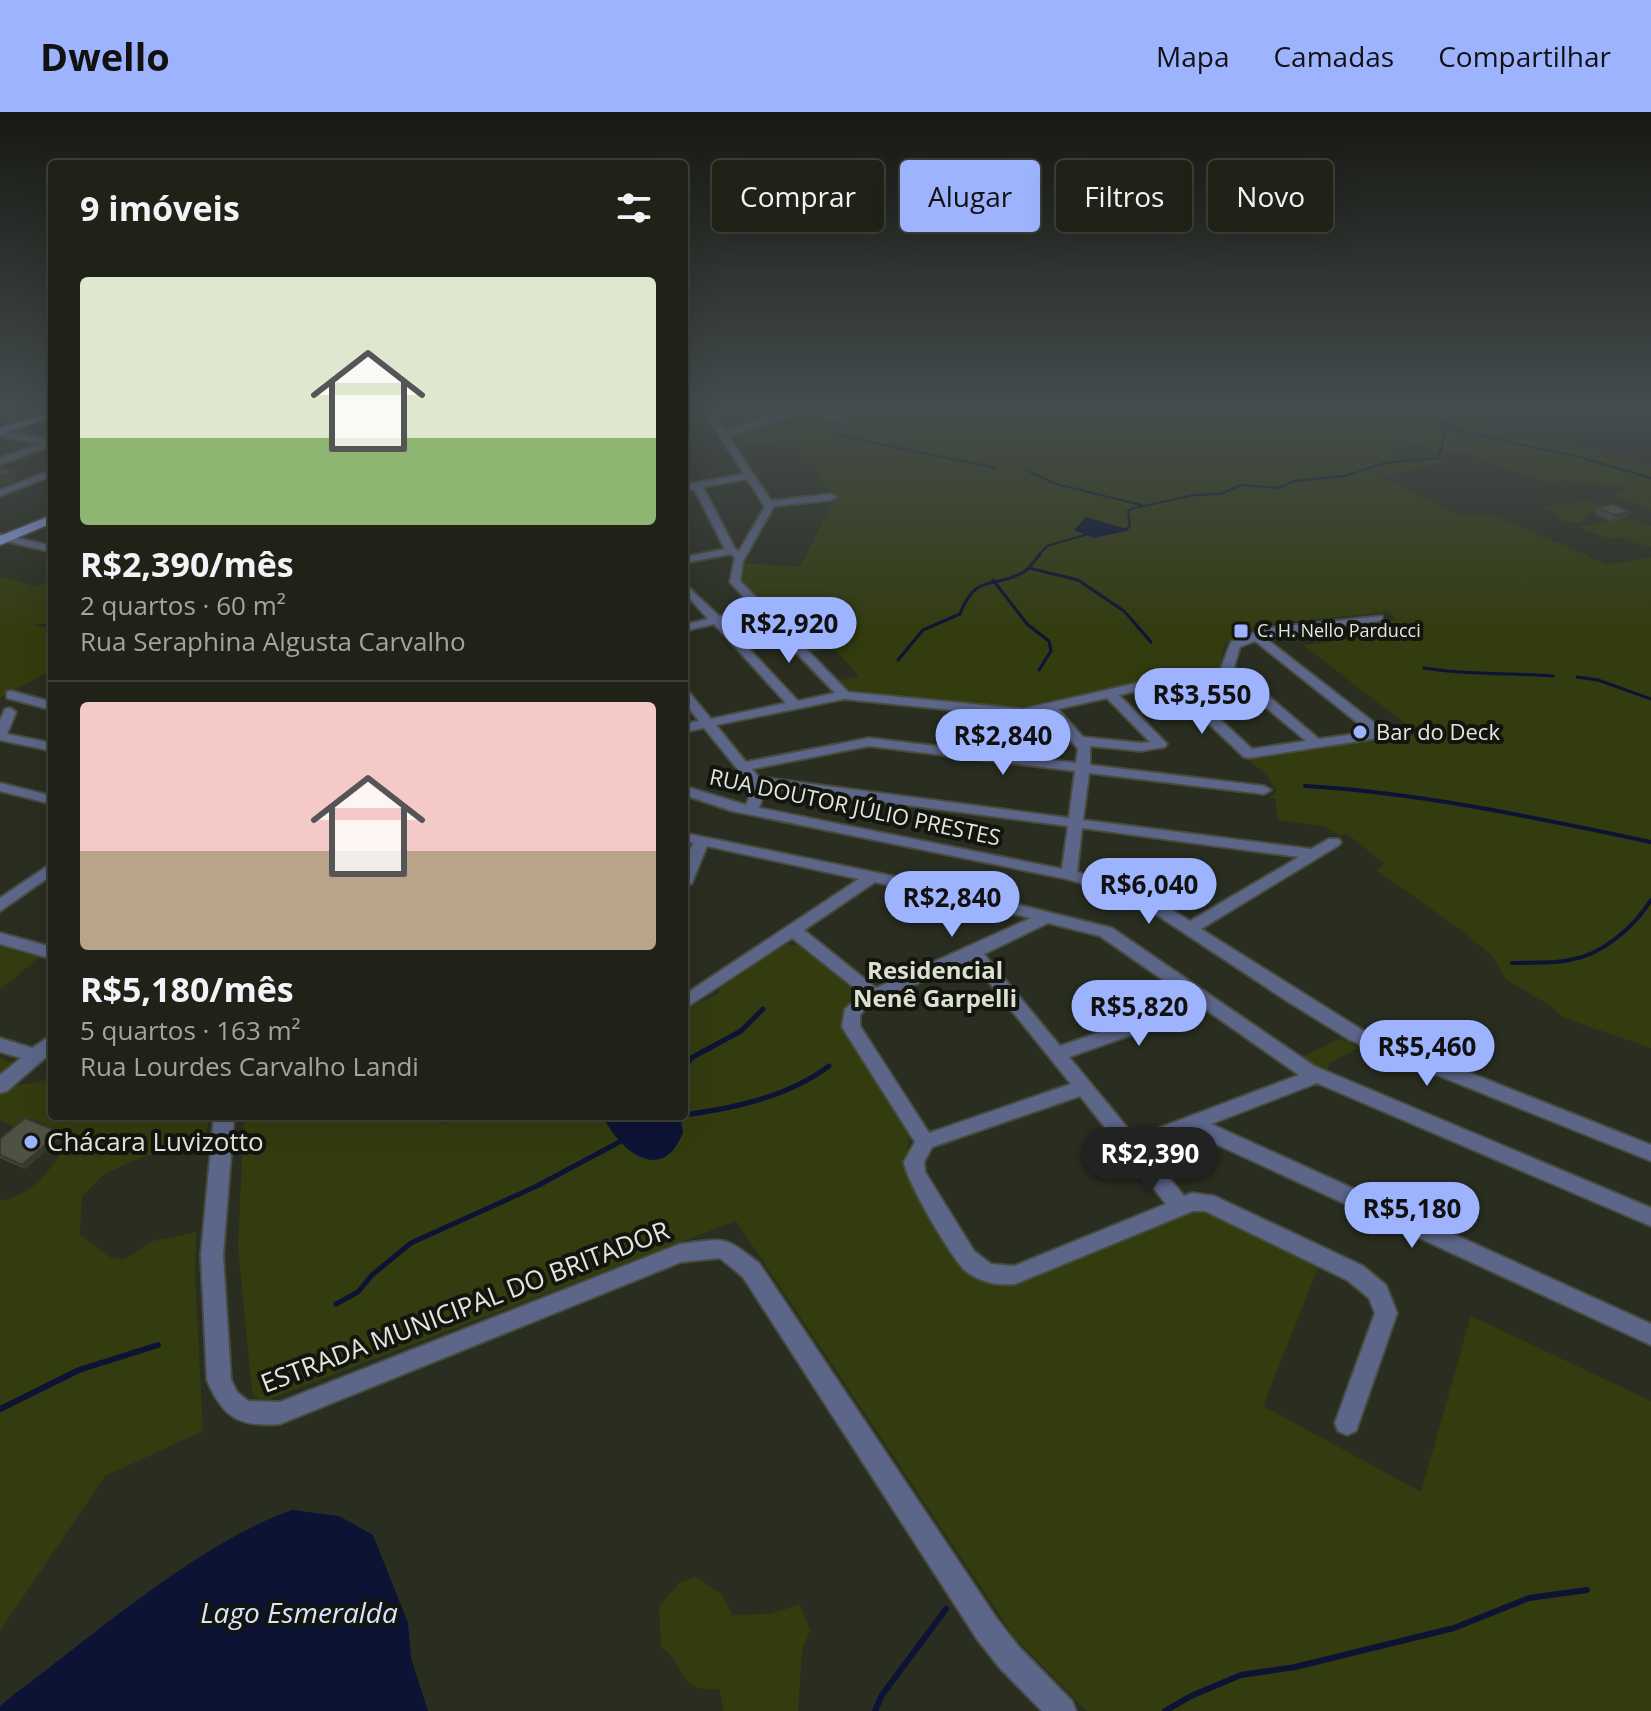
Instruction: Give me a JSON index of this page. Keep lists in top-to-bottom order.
{
  "streets": {
    "street": ["RUA DOUTOR JÚLIO PRESTES", "ESTRADA MUNICIPAL DO BRITADOR"]
  },
  "districts": ["Residencial Nenê Garpelli"],
  "water": ["Lago Esmeralda"],
  "places": {
    "transit": ["C. H. Nello Parducci"],
    "other": ["Bar do Deck", "Chácara Luvizotto"]
  },
  "page": {
    "header": "Dwello",
    "nav": ["Mapa", "Camadas", "Compartilhar"],
    "chip": [
      "Comprar",
      "Alugar",
      "Filtros",
      "Novo"
    ],
    "heading": "9 imóveis",
    "list": [
      {
        "name": "R$2,390/mês",
        "note": "2 quartos · 60 m² · Rua Seraphina Algusta Carvalho"
      },
      {
        "name": "R$5,180/mês",
        "note": "5 quartos · 163 m² · Rua Lourdes Carvalho Landi"
      }
    ],
    "price": [
      "R$2,920",
      "R$3,550",
      "R$2,840",
      "R$6,040",
      "R$2,840",
      "R$5,820",
      "R$5,460",
      "R$2,390",
      "R$5,180"
    ]
  }
}
